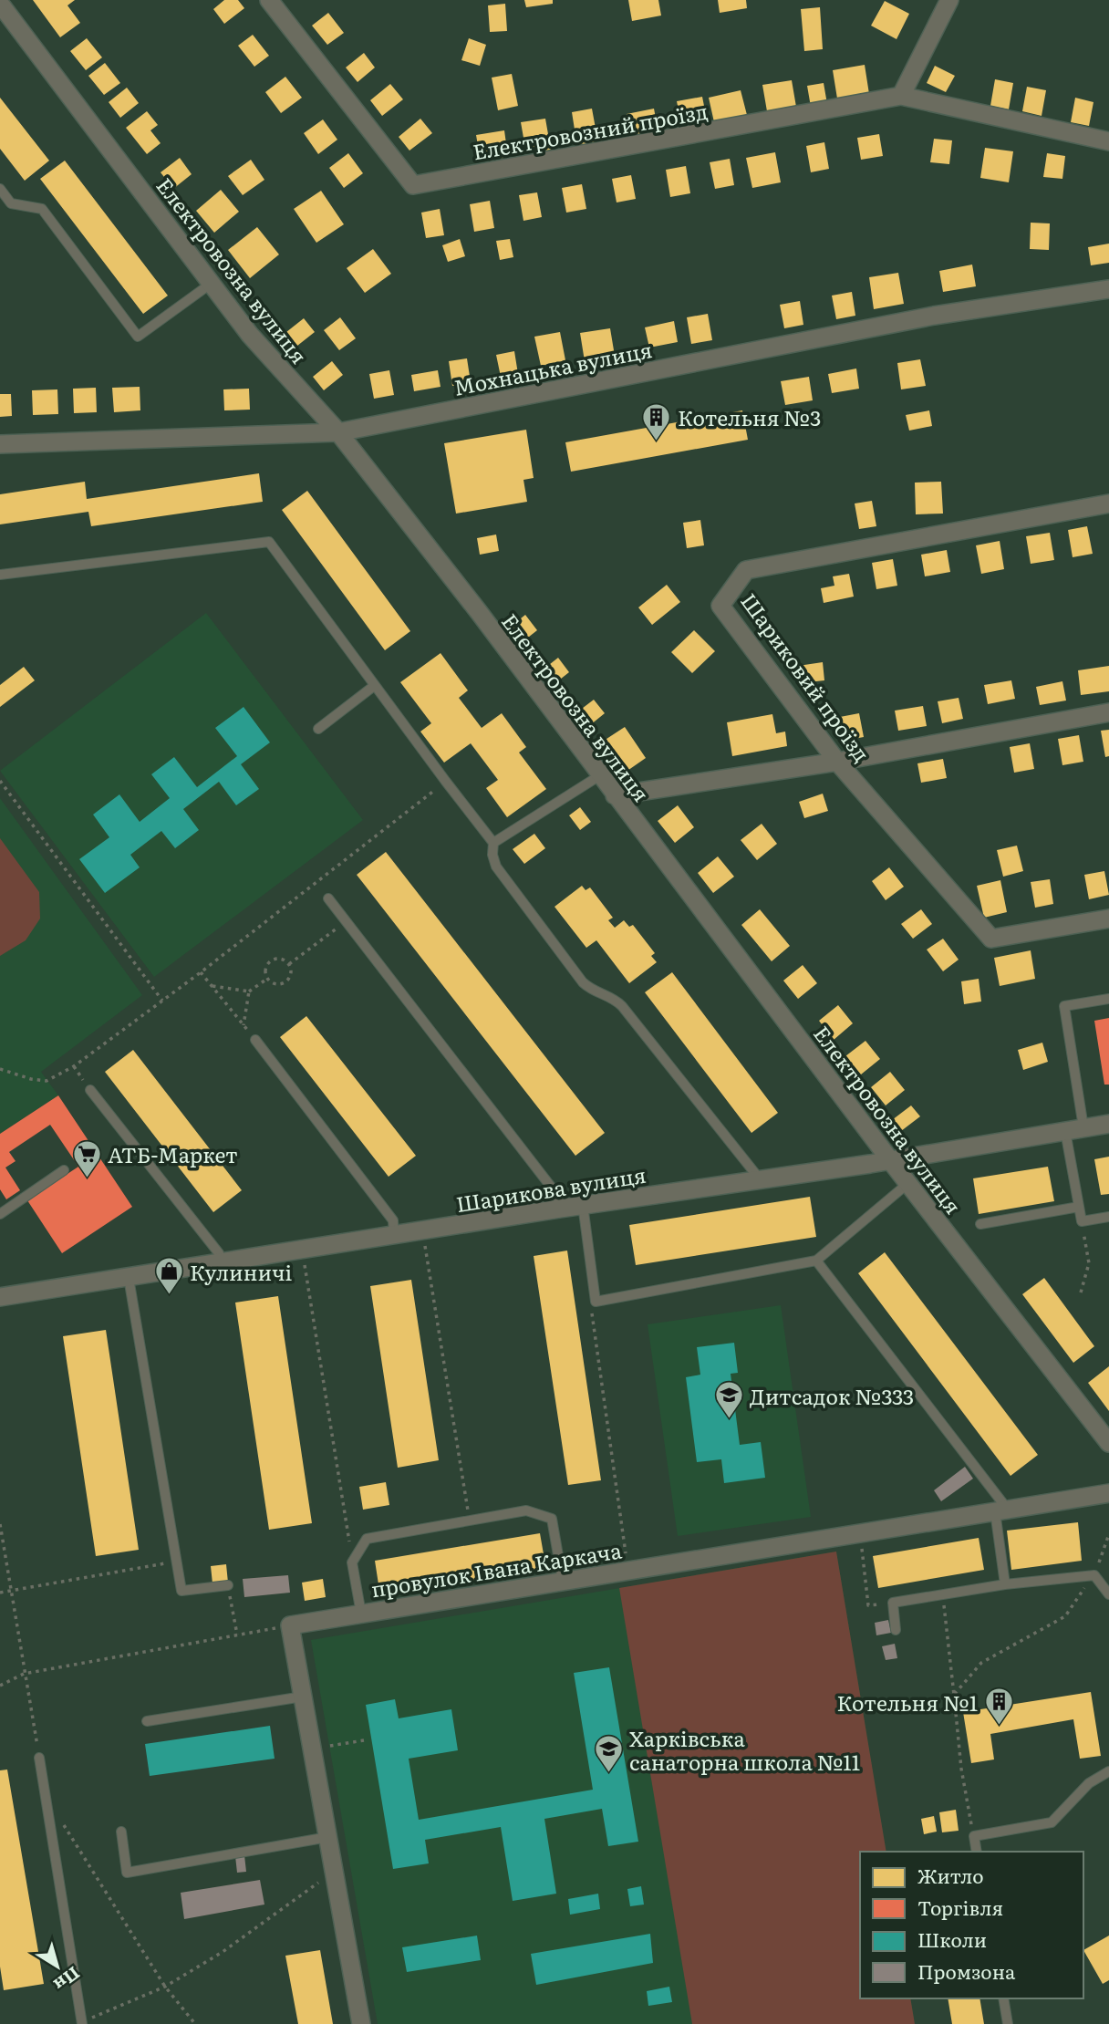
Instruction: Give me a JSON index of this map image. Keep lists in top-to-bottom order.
{
  "streets": {
    "street": [
      "Електровозний проїзд",
      "Електровозна вулиця",
      "Мохнацька вулиця",
      "Шариковий проїзд",
      "Шарикова вулиця",
      "провулок Івана Каркача"
    ]
  },
  "crossings": [
    ["Електровозна вулиця", "Мохнацька вулиця"],
    ["Електровозна вулиця", "Шарикова вулиця"]
  ],
  "places": {
    "building": ["Котельня №3", "Котельня №1"],
    "supermarket": ["АТБ-Маркет"],
    "shop": ["Кулиничі"],
    "school or university": ["Дитсадок №333", "Харківська санаторна школа №11"]
  },
  "legend": [
    "Житло",
    "Торгівля",
    "Школи",
    "Промзона"
  ],
  "north": "bottom right"
}
